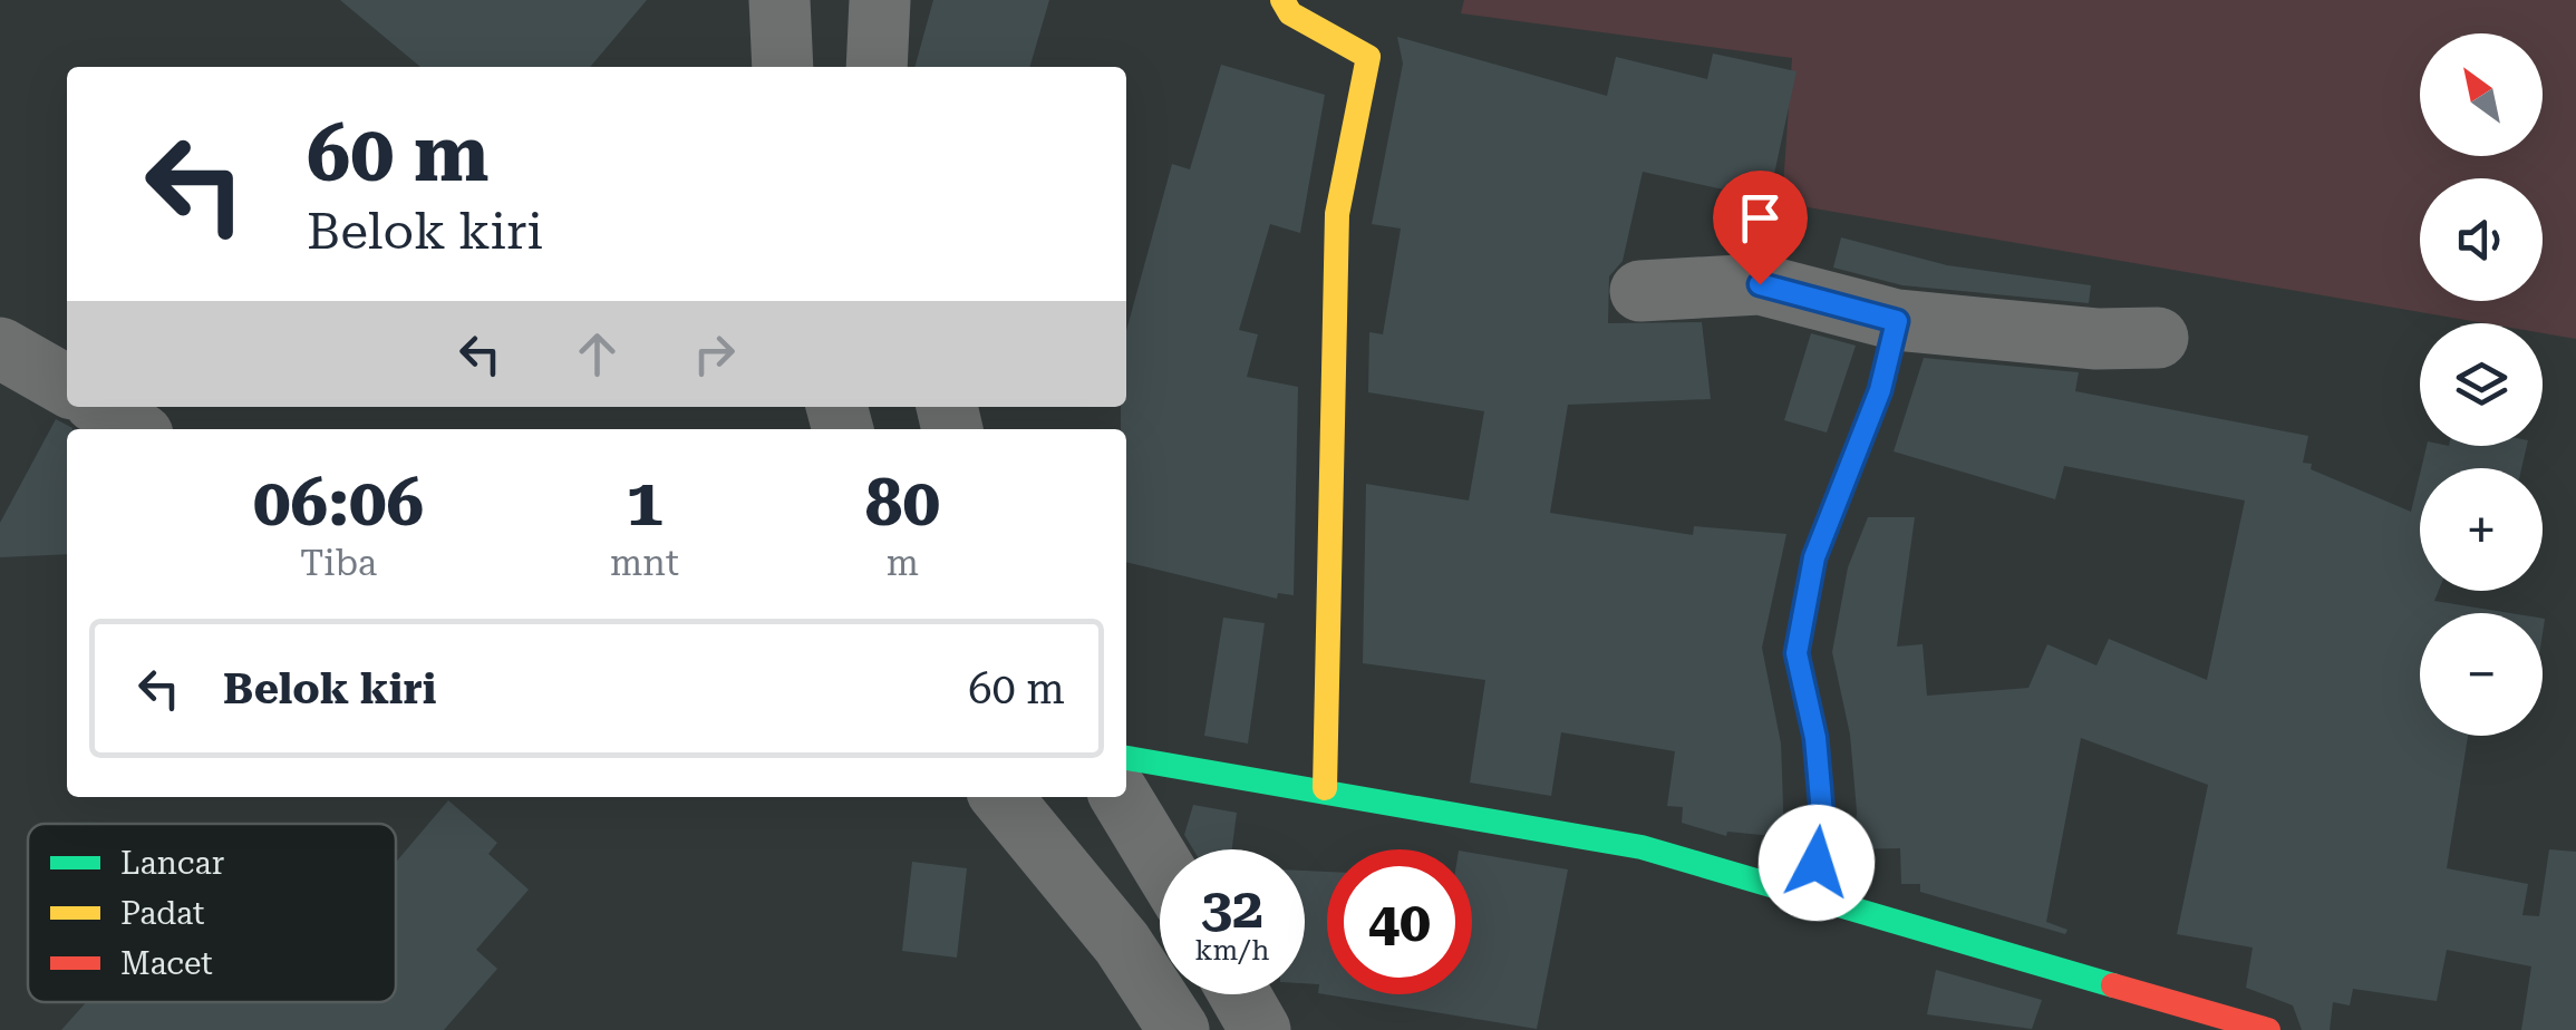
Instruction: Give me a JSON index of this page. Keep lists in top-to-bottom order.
{
  "legend": ["Lancar", "Padat", "Macet"],
  "north": "top left",
  "page": {
    "map_buttons": ["+", "−"],
    "turn": ["60 m", "Belok kiri"],
    "eta": [
      "06:06",
      "Tiba",
      "1",
      "mnt",
      "80",
      "m"
    ],
    "list": [
      {
        "name": "Belok kiri",
        "value": "60 m"
      }
    ],
    "speed": "32 km/h",
    "limit": "40"
  }
}
